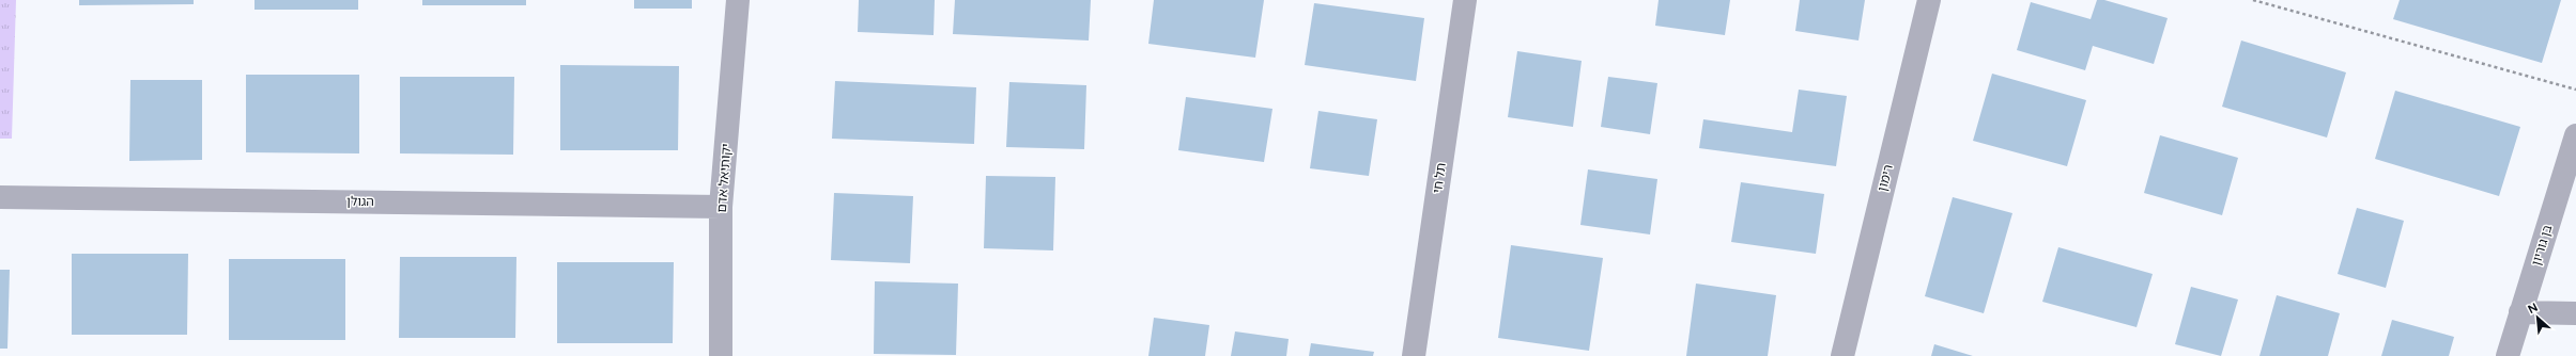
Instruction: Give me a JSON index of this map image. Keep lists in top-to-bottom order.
{
  "streets": {
    "street": [
      "יקותיאל אדם",
      "תל חי",
      "רימון",
      "הגולן",
      "בן גוריון"
    ]
  },
  "crossings": [
    ["יקותיאל אדם", "הגולן"]
  ],
  "north": "top left"
}
